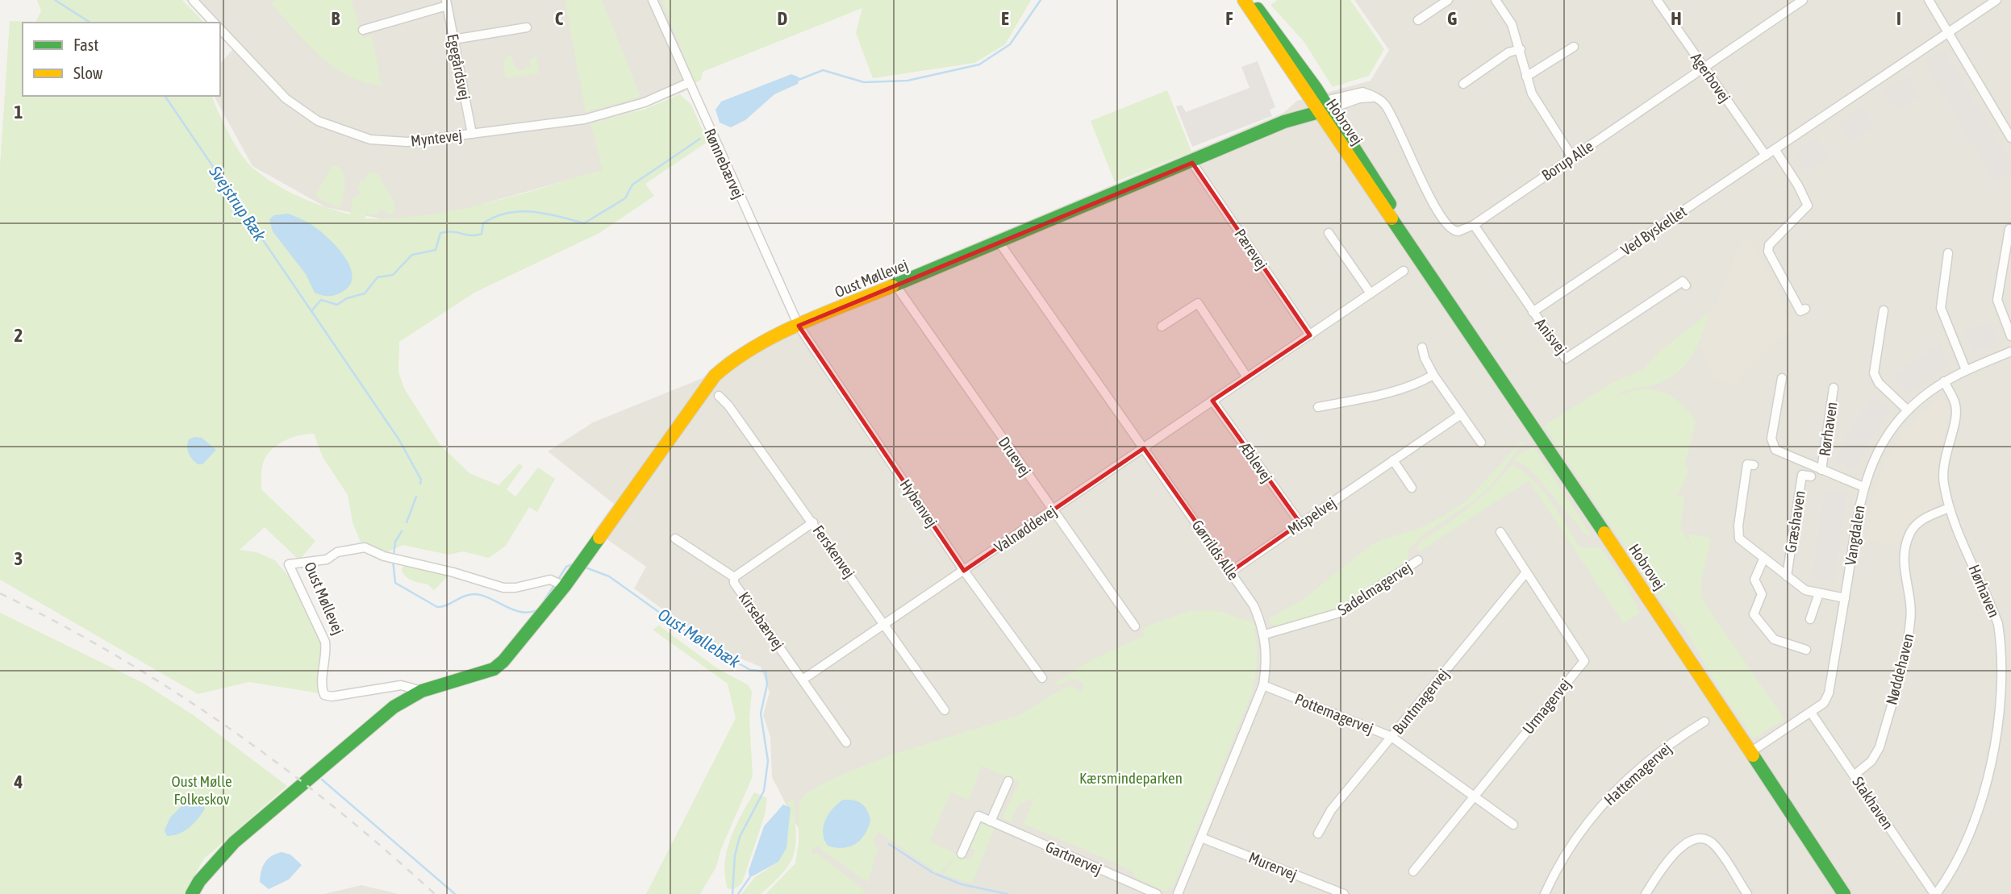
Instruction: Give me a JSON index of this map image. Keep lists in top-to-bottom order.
{
  "streets": {
    "street": [
      "Egegårdsvej",
      "Agerbovej",
      "Hobrovej",
      "Myntevej",
      "Borup Alle",
      "Rønnebærvej",
      "Ved Byskellet",
      "Pærevej",
      "Oust Møllevej",
      "Anisvej",
      "Rørhaven",
      "Druevej",
      "Æblevej",
      "Hybenvej",
      "Mispelvej",
      "Græshaven",
      "Valnøddevej",
      "Vangdalen",
      "Gørrilds Alle",
      "Ferskenvej",
      "Sadelmagervej",
      "Hørhaven",
      "Kirsebærvej",
      "Nøddehaven",
      "Buntmagervej",
      "Urmagervej",
      "Pottemagervej",
      "Hattemagervej",
      "Stakhaven",
      "Gartnervej",
      "Murervej"
    ]
  },
  "crossings": [
    ["Egegårdsvej", "Myntevej"],
    ["Agerbovej", "Borup Alle"],
    ["Agerbovej", "Ved Byskellet"],
    ["Hobrovej", "Borup Alle"],
    ["Hobrovej", "Oust Møllevej"],
    ["Hobrovej", "Vangdalen"],
    ["Myntevej", "Rønnebærvej"],
    ["Borup Alle", "Oust Møllevej"],
    ["Borup Alle", "Anisvej"],
    ["Rønnebærvej", "Oust Møllevej"],
    ["Rønnebærvej", "Hybenvej"],
    ["Ved Byskellet", "Anisvej"],
    ["Pærevej", "Oust Møllevej"],
    ["Pærevej", "Valnøddevej"],
    ["Oust Møllevej", "Druevej"],
    ["Oust Møllevej", "Hybenvej"],
    ["Oust Møllevej", "Gørrilds Alle"],
    ["Rørhaven", "Vangdalen"],
    ["Druevej", "Valnøddevej"],
    ["Æblevej", "Mispelvej"],
    ["Æblevej", "Valnøddevej"],
    ["Hybenvej", "Valnøddevej"],
    ["Mispelvej", "Gørrilds Alle"],
    ["Græshaven", "Vangdalen"],
    ["Valnøddevej", "Gørrilds Alle"],
    ["Valnøddevej", "Ferskenvej"],
    ["Valnøddevej", "Kirsebærvej"],
    ["Vangdalen", "Hørhaven"],
    ["Vangdalen", "Stakhaven"],
    ["Gørrilds Alle", "Sadelmagervej"],
    ["Gørrilds Alle", "Pottemagervej"],
    ["Gørrilds Alle", "Murervej"],
    ["Ferskenvej", "Kirsebærvej"],
    ["Hørhaven", "Nøddehaven"],
    ["Hørhaven", "Stakhaven"],
    ["Nøddehaven", "Stakhaven"],
    ["Buntmagervej", "Urmagervej"],
    ["Buntmagervej", "Pottemagervej"],
    ["Urmagervej", "Pottemagervej"]
  ],
  "water": ["Svejstrup Bæk", "Oust Møllebæk"],
  "parks": ["Kærsmindeparken", "Oust Mølle Folkeskov"],
  "legend": ["Fast", "Slow"],
  "grid": {
    "columns": [
      "B",
      "C",
      "D",
      "E",
      "F",
      "G",
      "H",
      "I"
    ],
    "rows": [
      "1",
      "2",
      "3",
      "4"
    ]
  }
}
